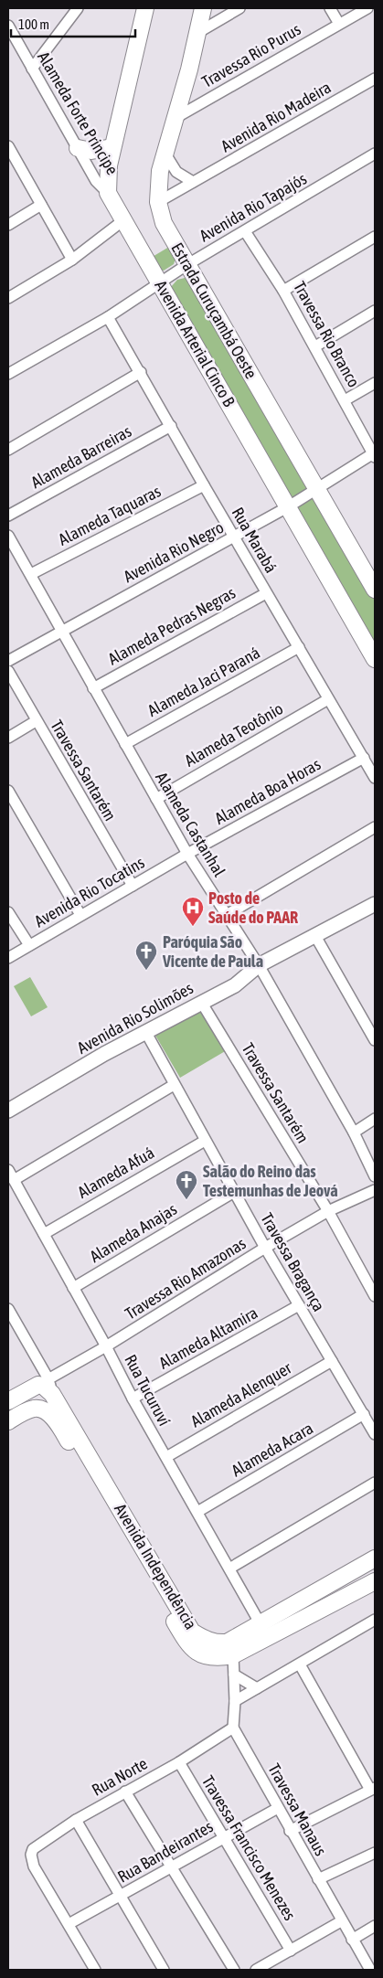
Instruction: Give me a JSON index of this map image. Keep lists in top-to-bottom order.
{
  "streets": {
    "main road": [
      "Estrada Curuçambá Oeste",
      "Avenida Arterial Cinco B",
      "Avenida Rio Solimões",
      "Avenida Independência"
    ],
    "street": [
      "Travessa Rio Purus",
      "Alameda Forte Principe",
      "Avenida Rio Madeira",
      "Avenida Rio Tapajós",
      "Travessa Rio Branco",
      "Alameda Barreiras",
      "Alameda Taquaras",
      "Rua Marabá",
      "Avenida Rio Negro",
      "Alameda Pedras Negras",
      "Alameda Jaci Paraná",
      "Alameda Teotônio",
      "Travessa Santarém",
      "Alameda Boa Horas",
      "Alameda Castanhal",
      "Avenida Rio Tocatins",
      "Alameda Afuá",
      "Alameda Anajas",
      "Travessa Bragança",
      "Travessa Rio Amazonas",
      "Alameda Altamira",
      "Rua Tucuruví",
      "Alameda Alenquer",
      "Alameda Acara",
      "Rua Norte",
      "Travessa Manaus",
      "Travessa Francisco Menezes",
      "Rua Bandeirantes"
    ]
  },
  "crossings": [
    ["Travessa Rio Purus", "Estrada Curuçambá Oeste"],
    ["Alameda Forte Principe", "Avenida Arterial Cinco B"],
    ["Avenida Rio Madeira", "Estrada Curuçambá Oeste"],
    ["Avenida Rio Tapajós", "Estrada Curuçambá Oeste"],
    ["Avenida Rio Tapajós", "Travessa Rio Branco"],
    ["Avenida Rio Tapajós", "Avenida Arterial Cinco B"],
    ["Avenida Rio Tapajós", "Rua Marabá"],
    ["Estrada Curuçambá Oeste", "Avenida Rio Negro"],
    ["Travessa Rio Branco", "Avenida Rio Negro"],
    ["Avenida Arterial Cinco B", "Avenida Rio Negro"],
    ["Alameda Barreiras", "Rua Marabá"],
    ["Alameda Taquaras", "Rua Marabá"],
    ["Alameda Taquaras", "Alameda Castanhal"],
    ["Rua Marabá", "Avenida Rio Negro"],
    ["Rua Marabá", "Alameda Pedras Negras"],
    ["Rua Marabá", "Alameda Jaci Paraná"],
    ["Rua Marabá", "Alameda Teotônio"],
    ["Rua Marabá", "Alameda Boa Horas"],
    ["Avenida Rio Negro", "Alameda Castanhal"],
    ["Alameda Pedras Negras", "Alameda Castanhal"],
    ["Alameda Jaci Paraná", "Alameda Castanhal"],
    ["Alameda Teotônio", "Alameda Castanhal"],
    ["Travessa Santarém", "Avenida Rio Tocatins"],
    ["Travessa Santarém", "Avenida Rio Solimões"],
    ["Travessa Santarém", "Travessa Rio Amazonas"],
    ["Alameda Boa Horas", "Alameda Castanhal"],
    ["Alameda Boa Horas", "Avenida Rio Tocatins"],
    ["Alameda Castanhal", "Avenida Rio Tocatins"],
    ["Alameda Castanhal", "Avenida Rio Solimões"],
    ["Avenida Rio Solimões", "Travessa Bragança"],
    ["Alameda Afuá", "Travessa Bragança"],
    ["Alameda Afuá", "Rua Tucuruví"],
    ["Alameda Anajas", "Travessa Bragança"],
    ["Alameda Anajas", "Rua Tucuruví"],
    ["Travessa Bragança", "Travessa Rio Amazonas"],
    ["Travessa Bragança", "Alameda Altamira"],
    ["Travessa Bragança", "Alameda Alenquer"],
    ["Travessa Bragança", "Alameda Acara"],
    ["Travessa Rio Amazonas", "Rua Tucuruví"],
    ["Travessa Rio Amazonas", "Avenida Independência"],
    ["Alameda Altamira", "Rua Tucuruví"],
    ["Rua Tucuruví", "Alameda Alenquer"],
    ["Rua Tucuruví", "Alameda Acara"],
    ["Rua Tucuruví", "Avenida Independência"],
    ["Rua Norte", "Travessa Manaus"],
    ["Rua Norte", "Travessa Francisco Menezes"],
    ["Rua Norte", "Rua Bandeirantes"],
    ["Travessa Manaus", "Rua Bandeirantes"],
    ["Travessa Francisco Menezes", "Rua Bandeirantes"]
  ],
  "places": {
    "hospital": ["Posto de Saúde do PAAR"],
    "church": ["Paróquia São Vicente de Paula", "Salão do Reino das Testemunhas de Jeová"]
  },
  "scale_bar": "100 m"
}
